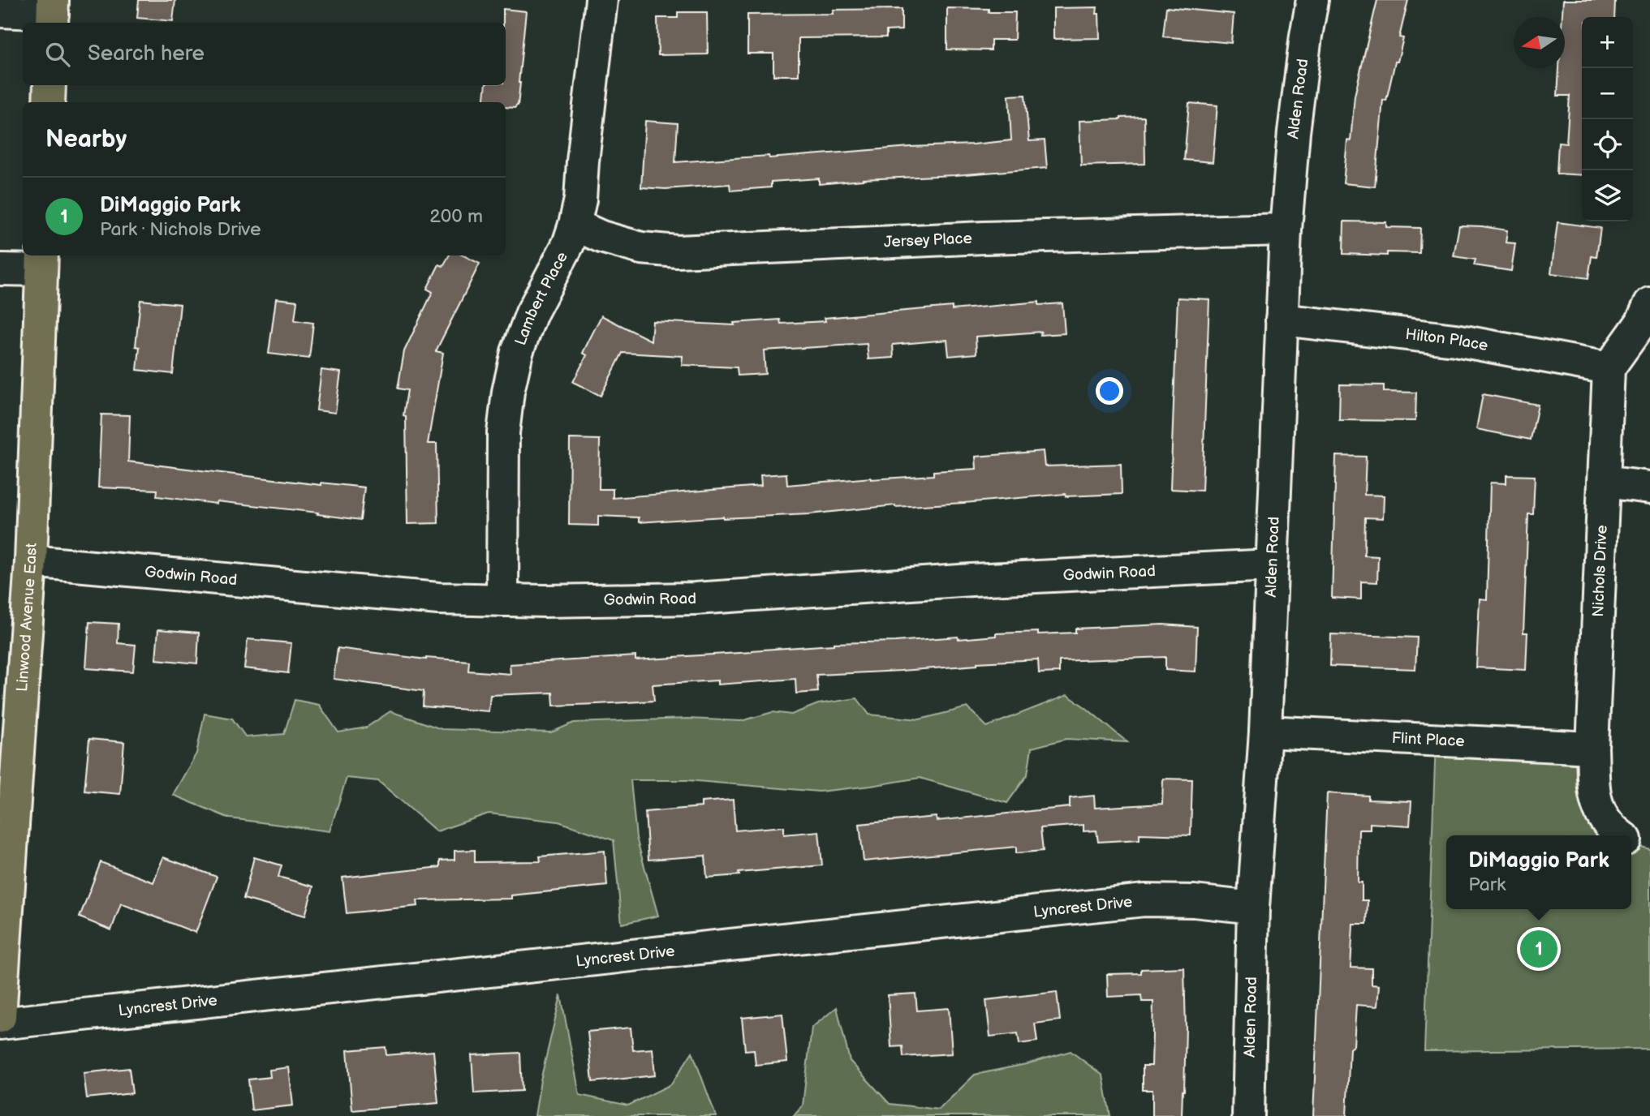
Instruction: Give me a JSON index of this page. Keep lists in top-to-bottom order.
{
  "streets": {
    "main road": ["Linwood Avenue East"],
    "street": [
      "Alden Road",
      "Jersey Place",
      "Lambert Place",
      "Hilton Place",
      "Nichols Drive",
      "Godwin Road",
      "Flint Place",
      "Lyncrest Drive"
    ]
  },
  "crossings": [
    ["Alden Road", "Jersey Place"],
    ["Alden Road", "Hilton Place"],
    ["Alden Road", "Godwin Road"],
    ["Alden Road", "Flint Place"],
    ["Alden Road", "Lyncrest Drive"],
    ["Jersey Place", "Lambert Place"],
    ["Lambert Place", "Godwin Road"],
    ["Hilton Place", "Nichols Drive"],
    ["Nichols Drive", "Flint Place"],
    ["Godwin Road", "Linwood Avenue East"]
  ],
  "north": "left",
  "page": {
    "map_buttons": ["+", "−"],
    "search": "Search here",
    "heading": "Nearby",
    "list": [
      {
        "mark": "1",
        "name": "DiMaggio Park",
        "note": "Park · Nichols Drive",
        "value": "200 m"
      }
    ],
    "popup": ["DiMaggio Park", "Park"],
    "pins": "1"
  }
}
